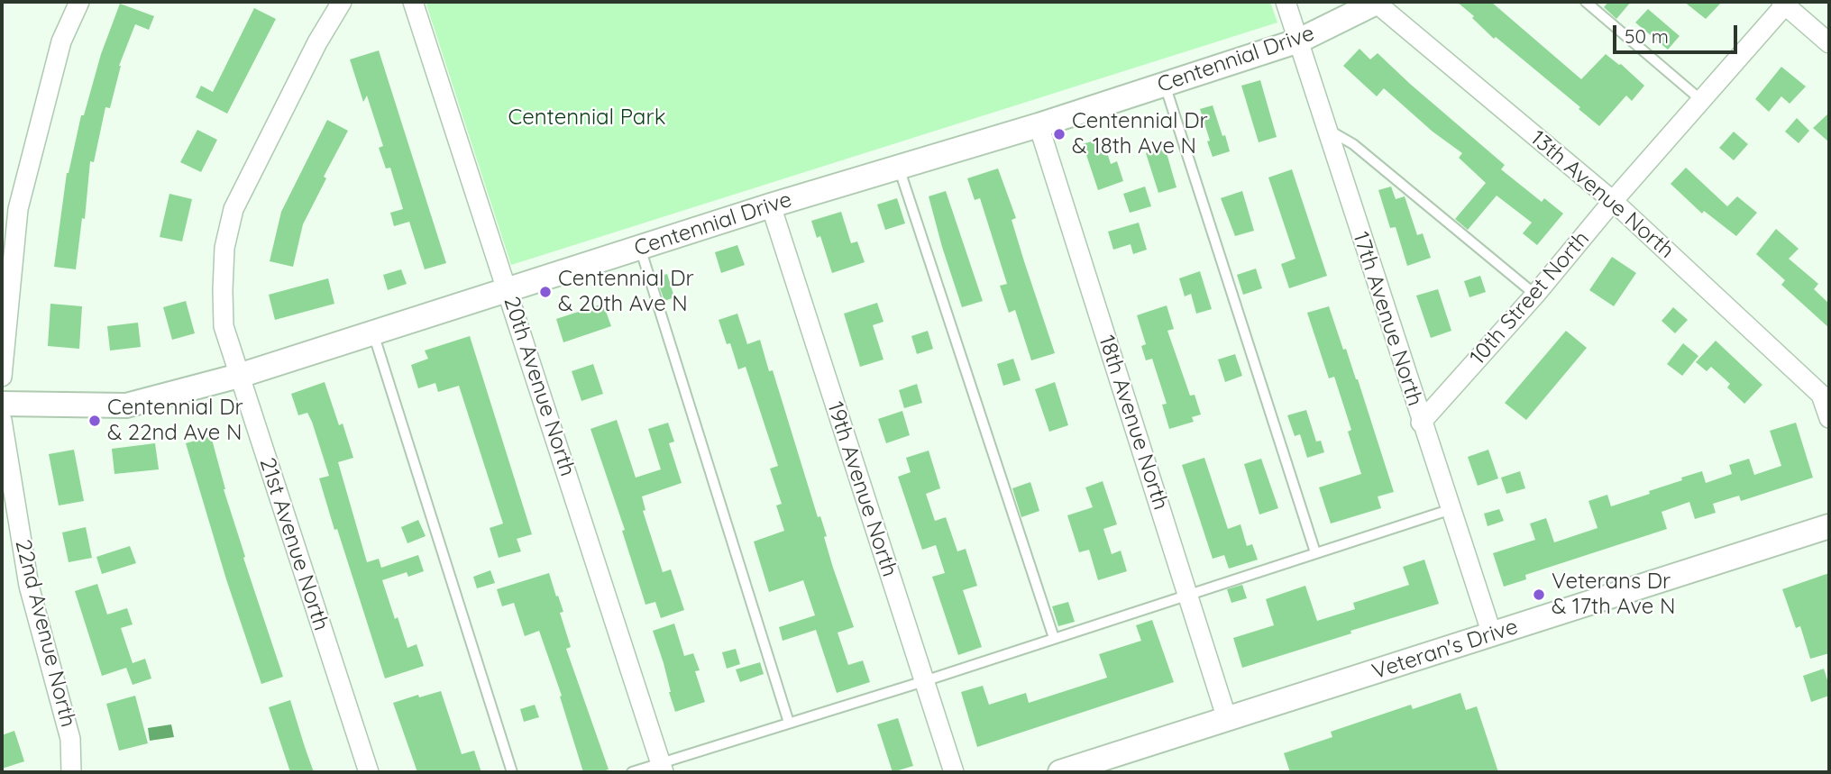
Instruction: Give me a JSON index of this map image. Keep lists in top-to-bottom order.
{
  "streets": {
    "street": [
      "Centennial Drive",
      "13th Avenue North",
      "10th Street North",
      "17th Avenue North",
      "20th Avenue North",
      "18th Avenue North",
      "19th Avenue North",
      "21st Avenue North",
      "22nd Avenue North",
      "Veteran's Drive"
    ]
  },
  "crossings": [
    ["Centennial Drive", "13th Avenue North"],
    ["Centennial Drive", "17th Avenue North"],
    ["Centennial Drive", "20th Avenue North"],
    ["Centennial Drive", "18th Avenue North"],
    ["Centennial Drive", "19th Avenue North"],
    ["Centennial Drive", "21st Avenue North"],
    ["13th Avenue North", "10th Street North"],
    ["10th Street North", "17th Avenue North"],
    ["17th Avenue North", "Veteran's Drive"],
    ["18th Avenue North", "Veteran's Drive"]
  ],
  "parks": ["Centennial Park"],
  "places": [
    "Centennial Dr & 18th Ave N",
    "Centennial Dr & 20th Ave N",
    "Centennial Dr & 22nd Ave N",
    "Veterans Dr & 17th Ave N"
  ],
  "scale_bar": "50 m"
}
